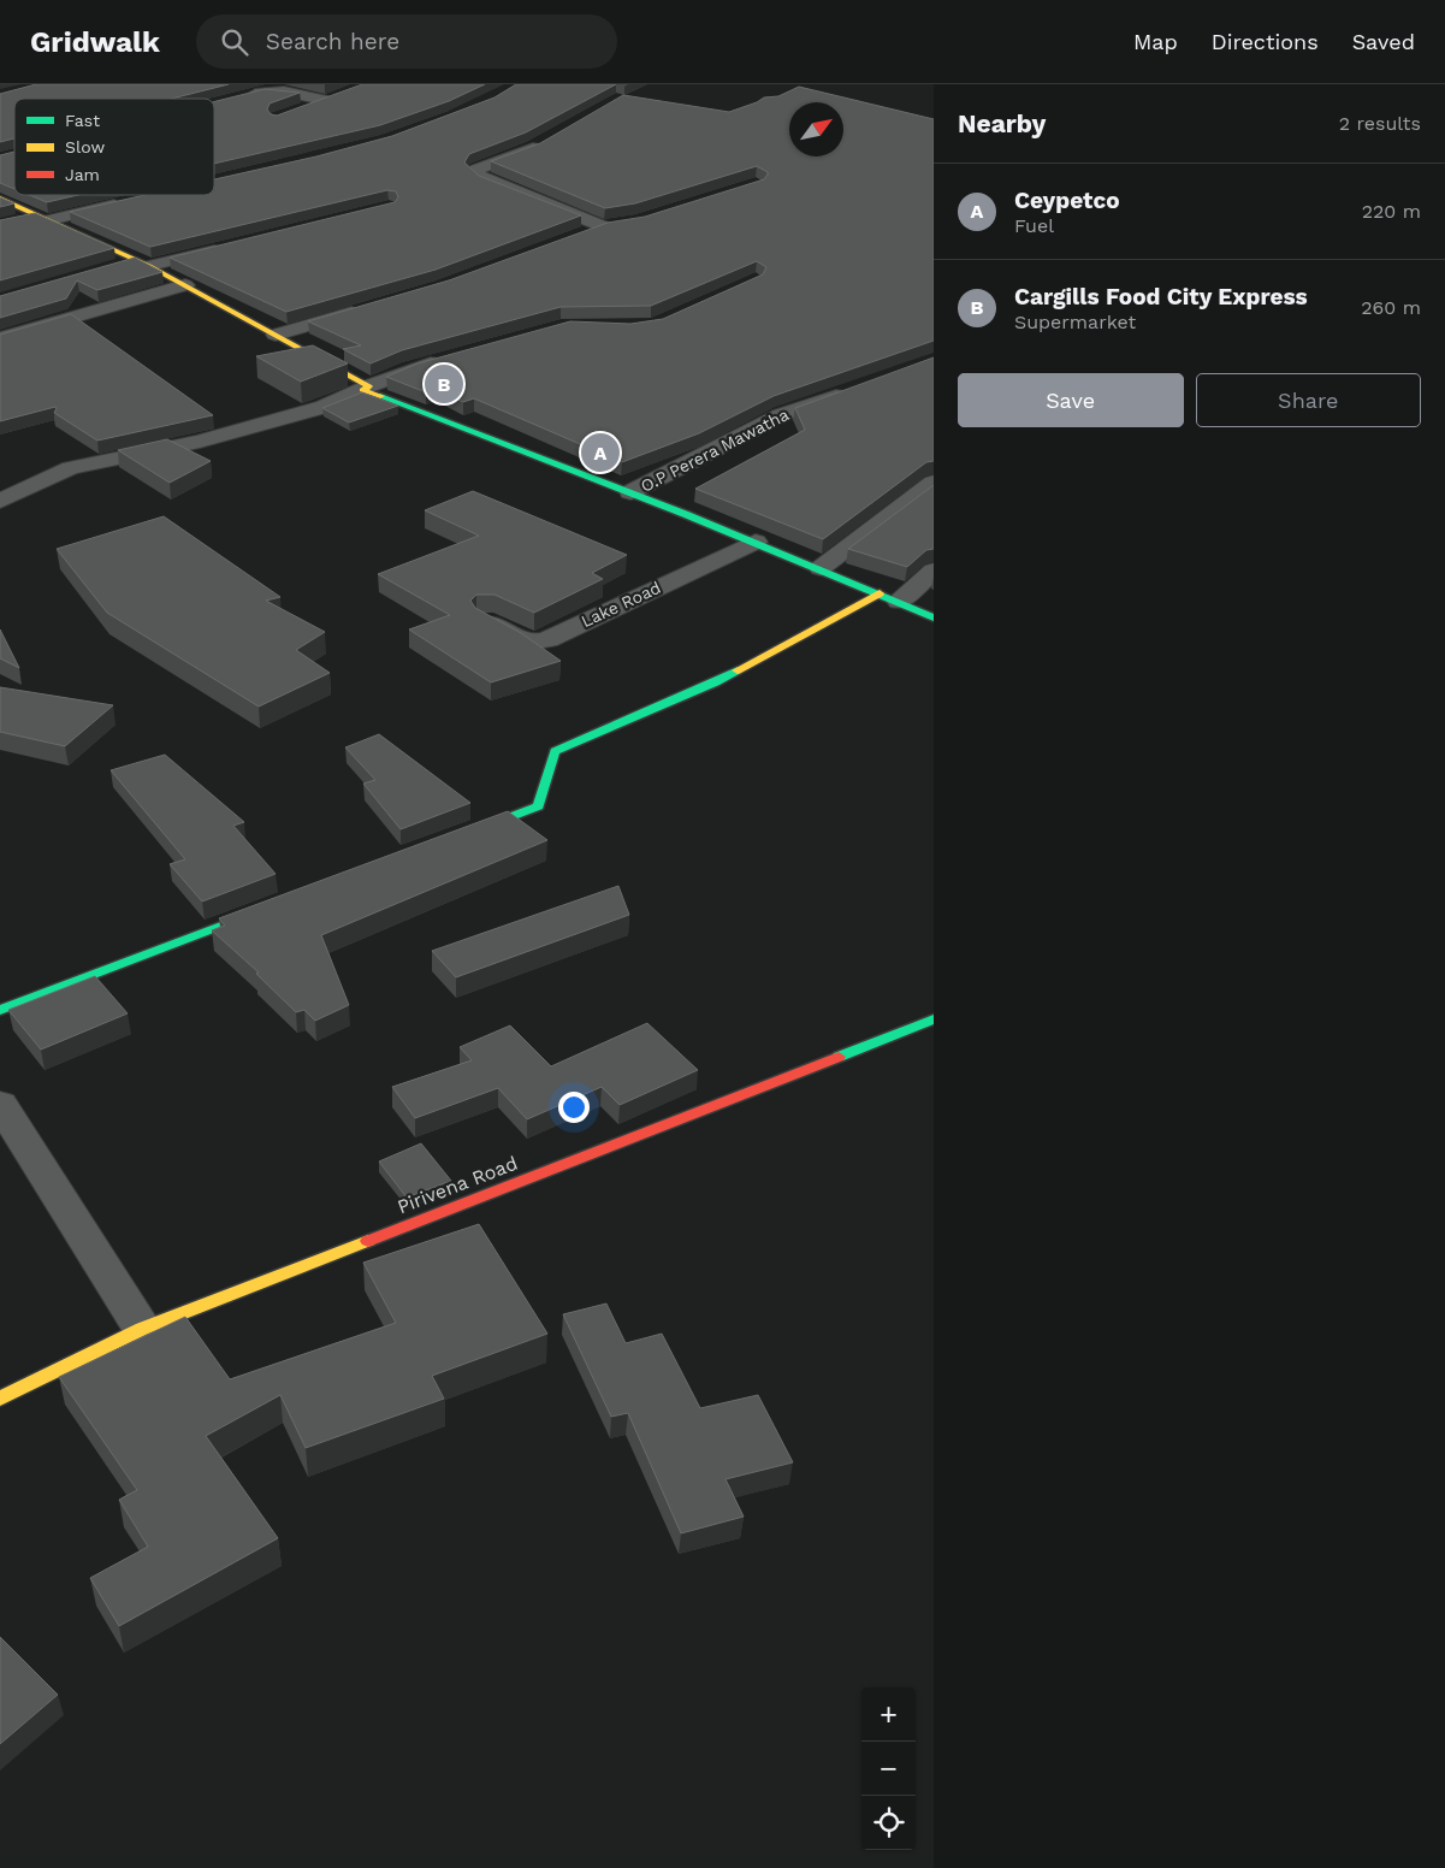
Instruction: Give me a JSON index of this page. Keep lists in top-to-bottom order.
{
  "streets": {
    "main road": ["Pirivena Road"],
    "street": ["O.P Perera Mawatha", "Lake Road"]
  },
  "legend": ["Fast", "Slow", "Jam"],
  "north": "top right",
  "page": {
    "header": "Gridwalk",
    "search": "Search here",
    "nav": ["Map", "Directions", "Saved"],
    "heading": ["Nearby", "2 results"],
    "list": [
      {
        "mark": "A",
        "name": "Ceypetco",
        "note": "Fuel",
        "value": "220 m"
      },
      {
        "mark": "B",
        "name": "Cargills Food City Express",
        "note": "Supermarket",
        "value": "260 m"
      }
    ],
    "buttons": ["Save", "Share"],
    "pins": ["B", "A"],
    "map_buttons": ["+", "−"]
  }
}
